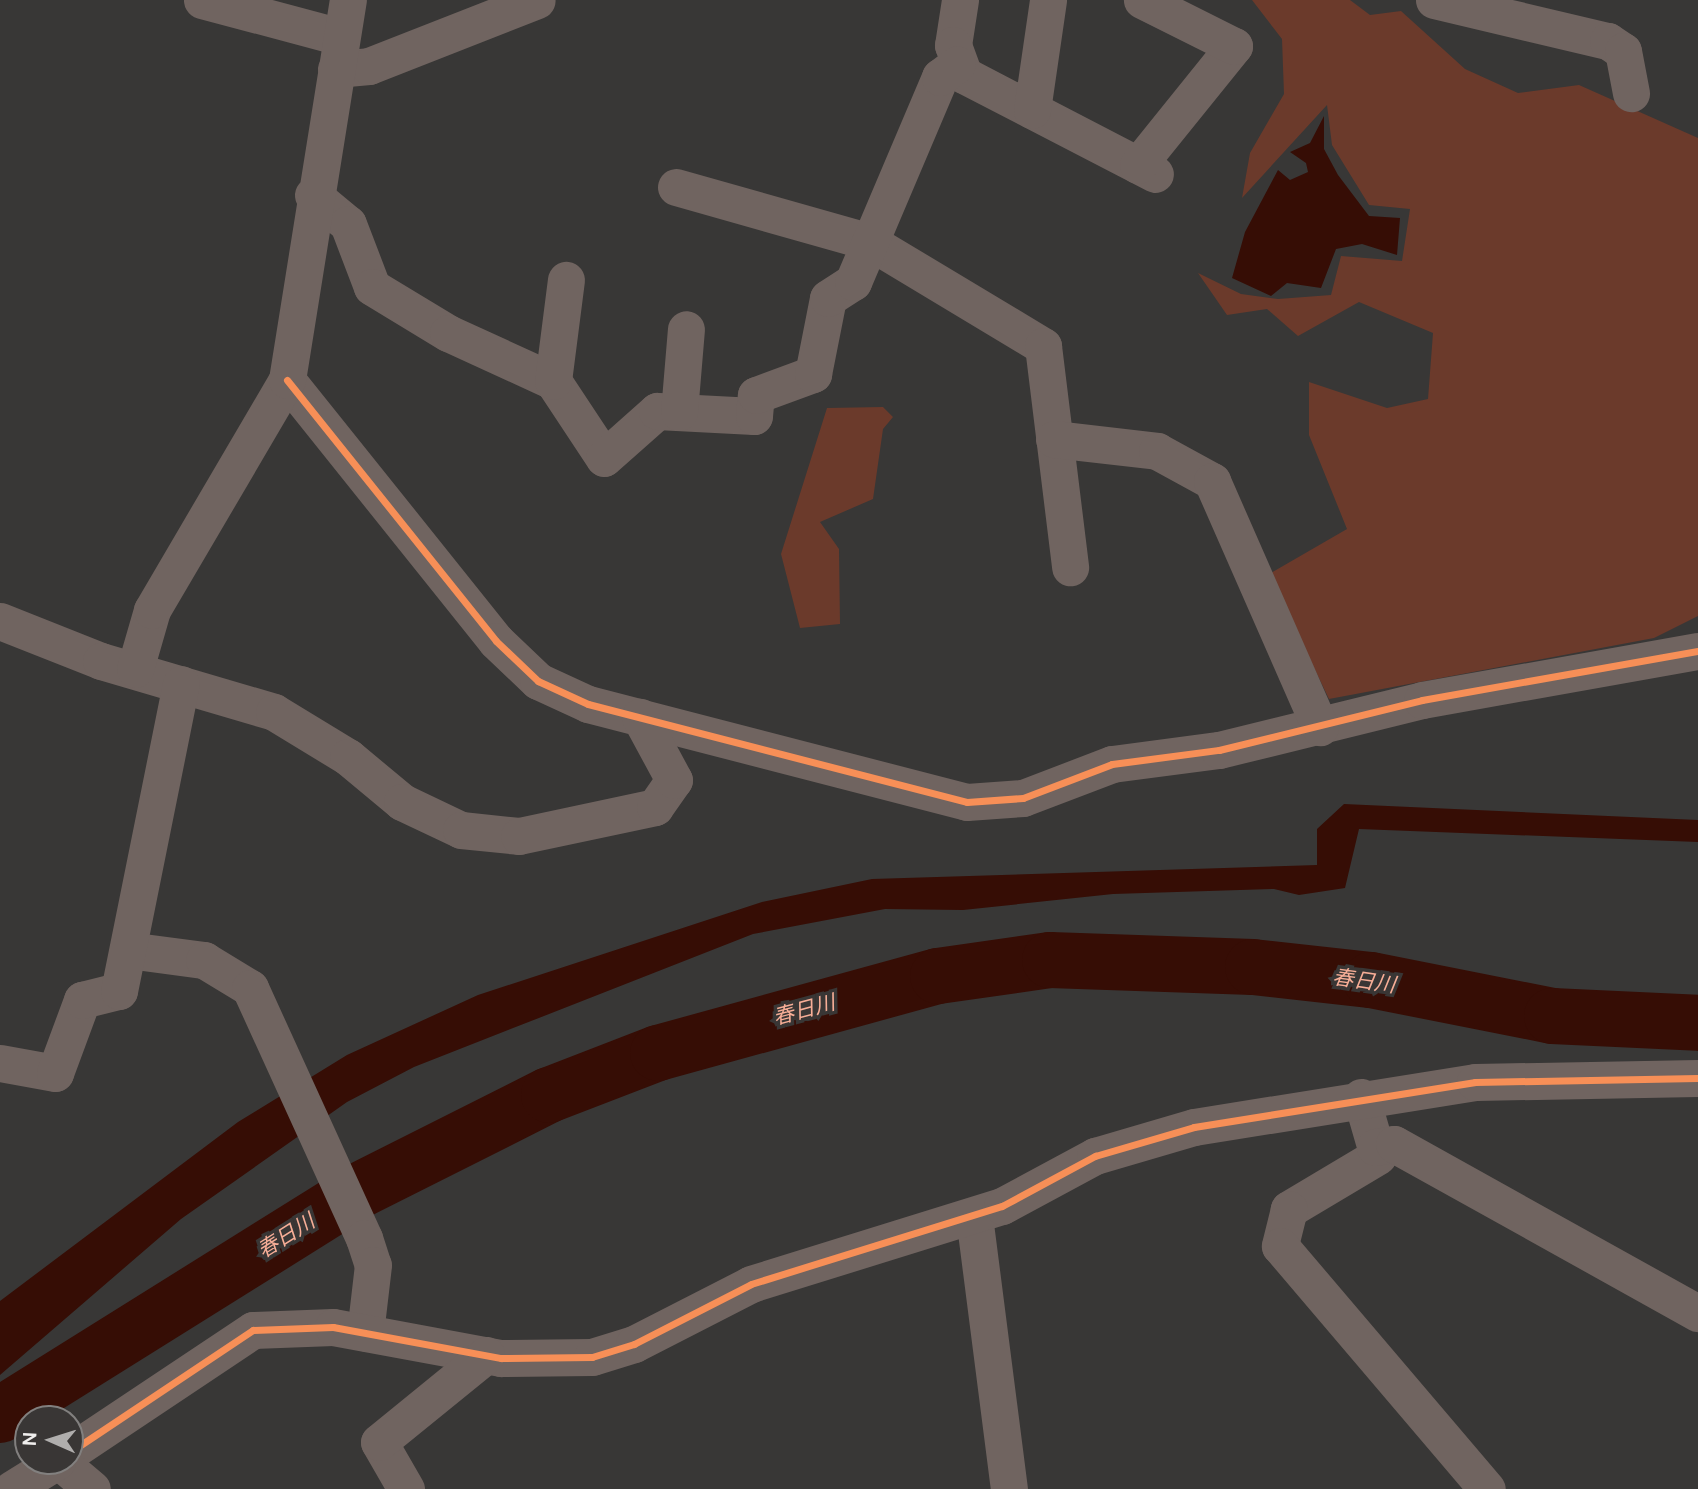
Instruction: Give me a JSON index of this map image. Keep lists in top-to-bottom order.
{
  "water": ["春日川"],
  "north": "left"
}
